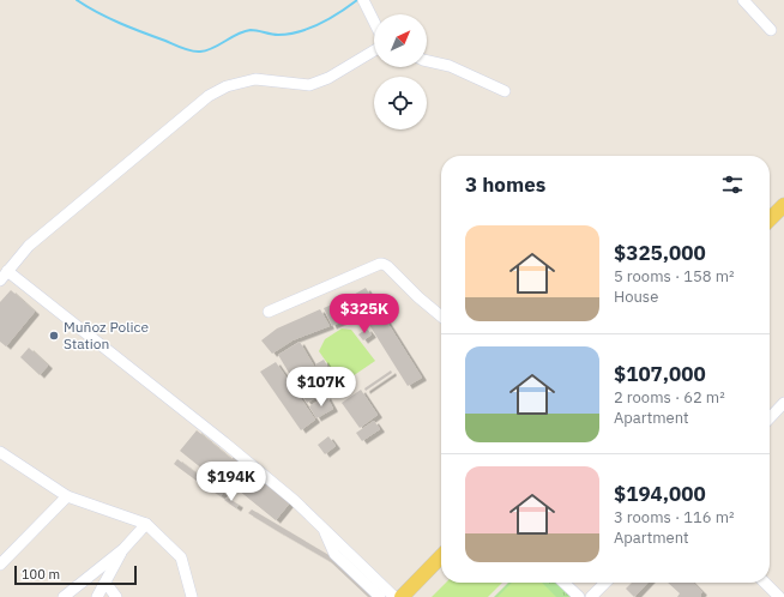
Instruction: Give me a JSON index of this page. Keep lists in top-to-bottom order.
{
  "places": ["Muñoz Police Station"],
  "scale_bar": "100 m",
  "north": "top right",
  "page": {
    "heading": "3 homes",
    "list": [
      {
        "name": "$325,000",
        "note": "5 rooms · 158 m² · House"
      },
      {
        "name": "$107,000",
        "note": "2 rooms · 62 m² · Apartment"
      },
      {
        "name": "$194,000",
        "note": "3 rooms · 116 m² · Apartment"
      }
    ],
    "price": ["$325K", "$107K", "$194K"],
    "scale": "100 m"
  }
}
